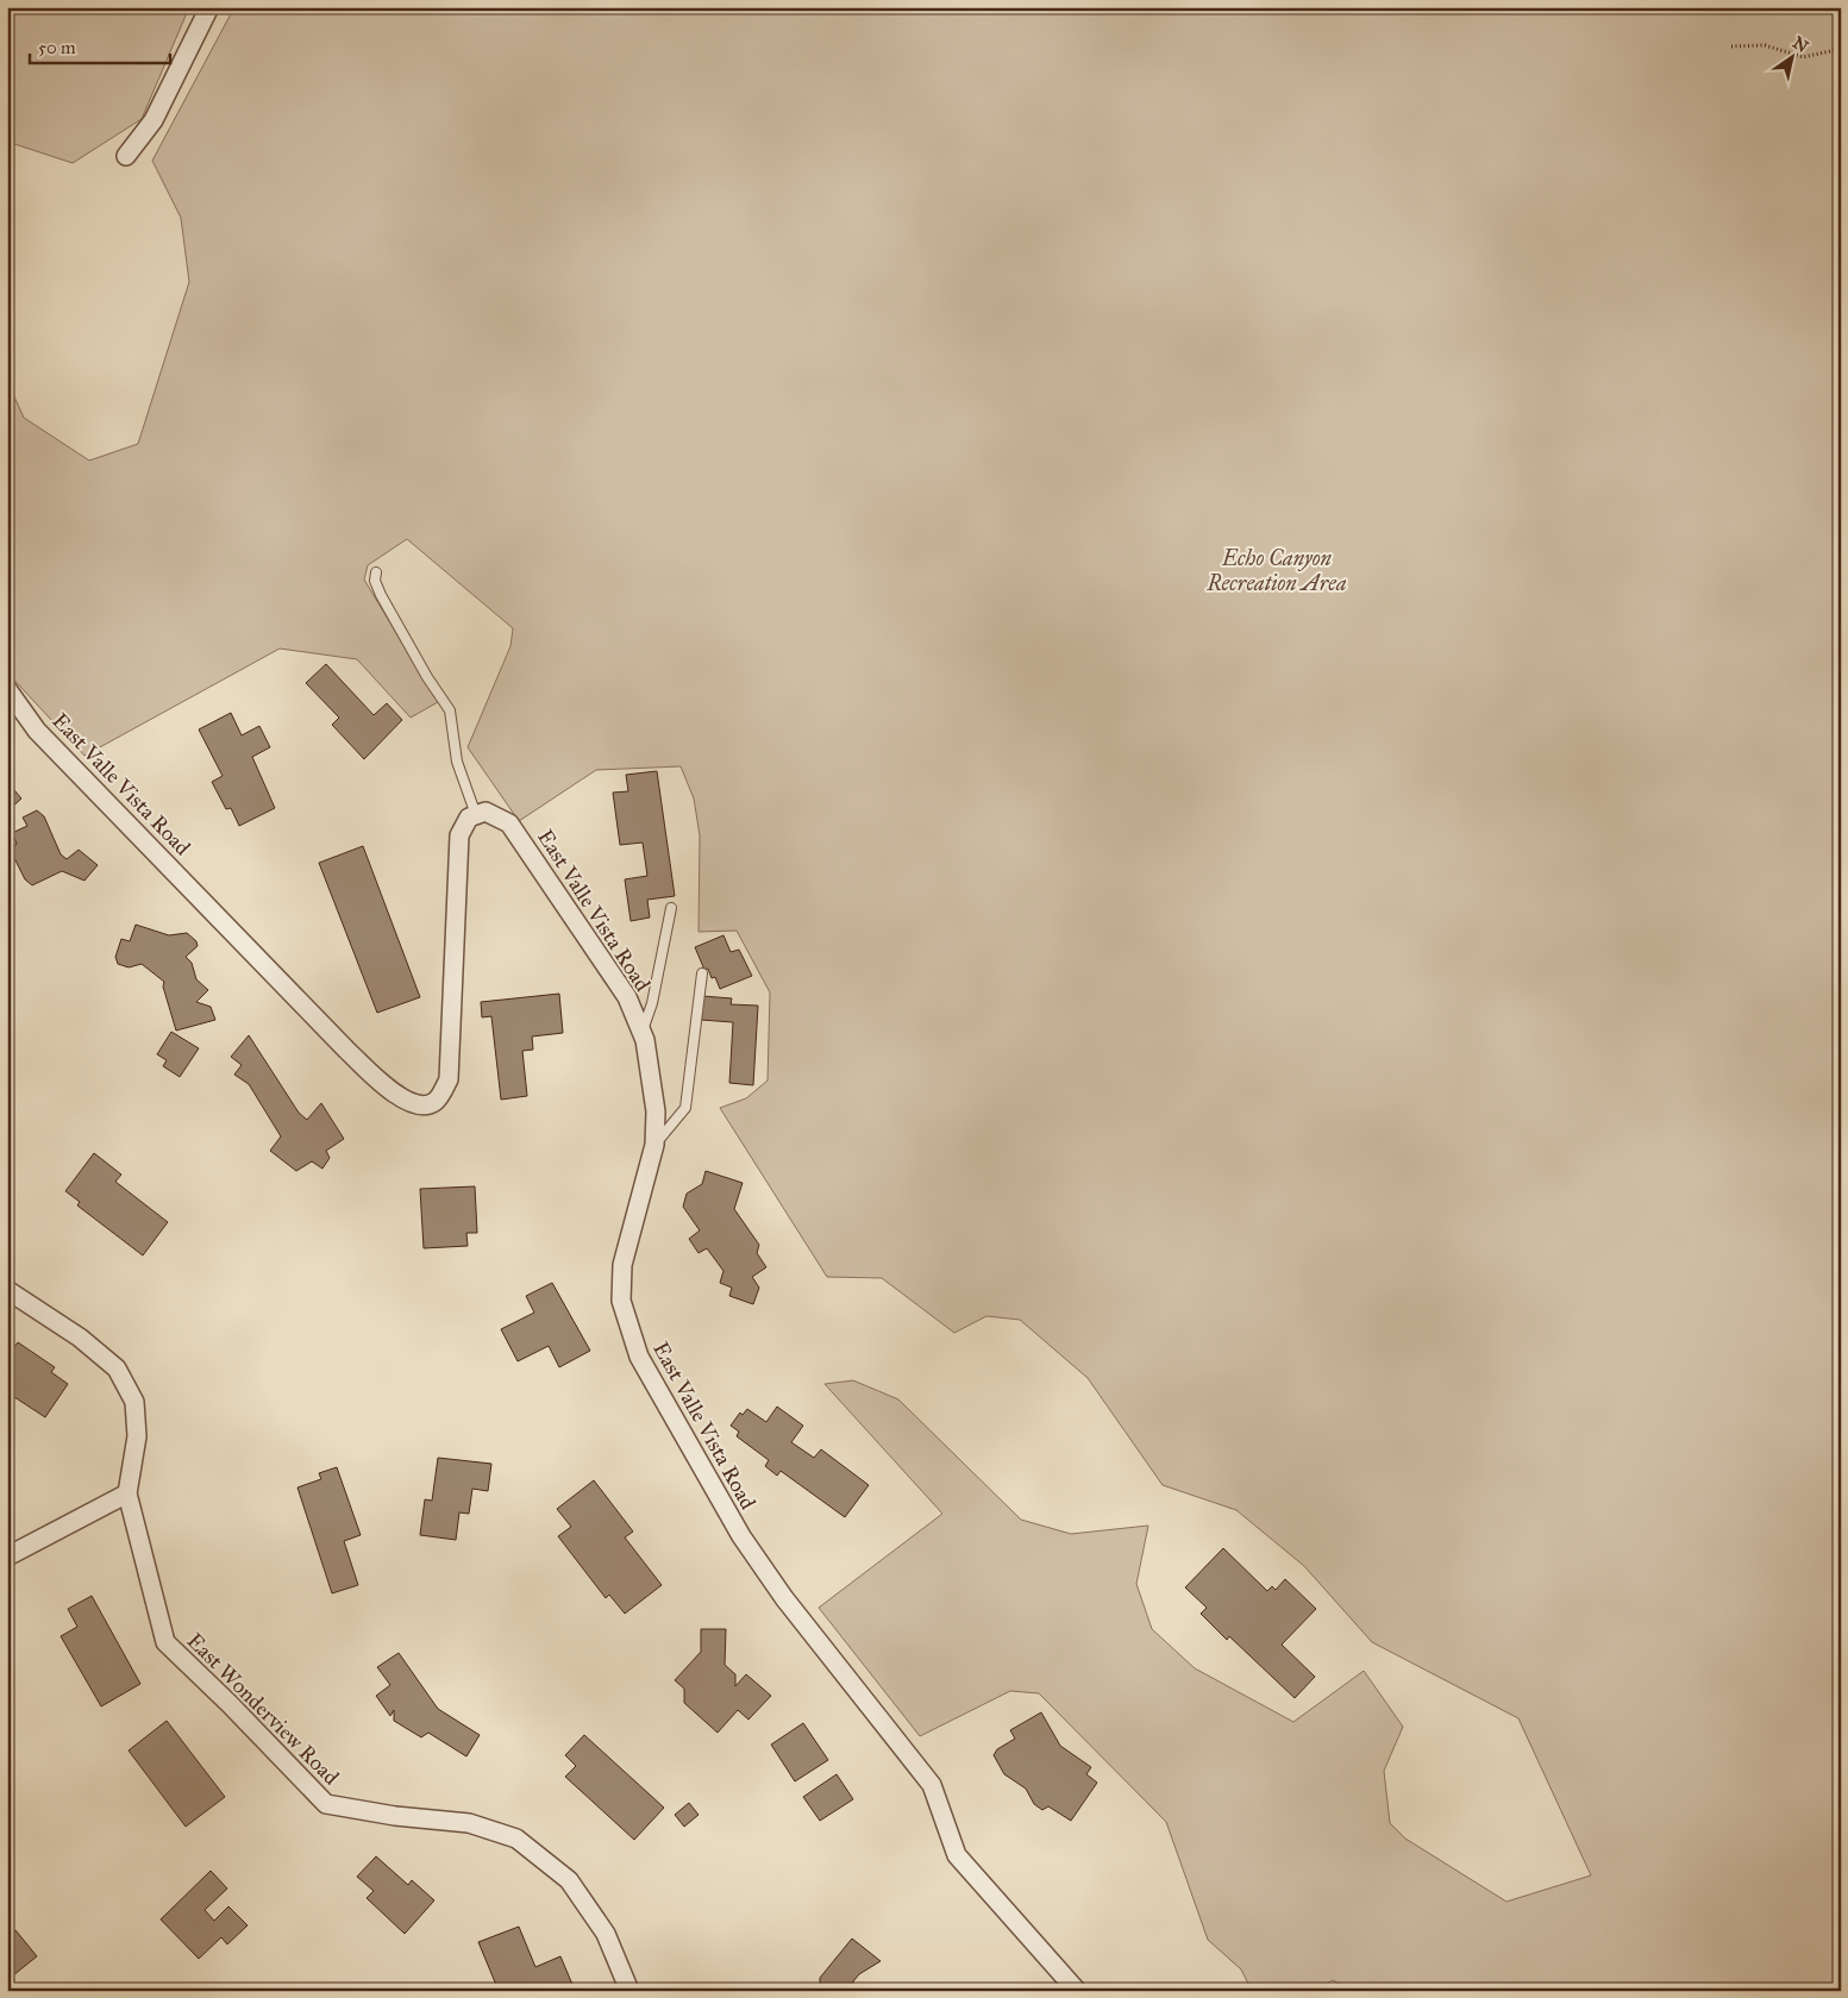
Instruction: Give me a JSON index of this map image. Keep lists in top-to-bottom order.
{
  "streets": {
    "street": ["East Valle Vista Road", "East Wonderview Road"]
  },
  "parks": ["Echo Canyon Recreation Area"],
  "scale_bar": "50 m",
  "north": "top right"
}
